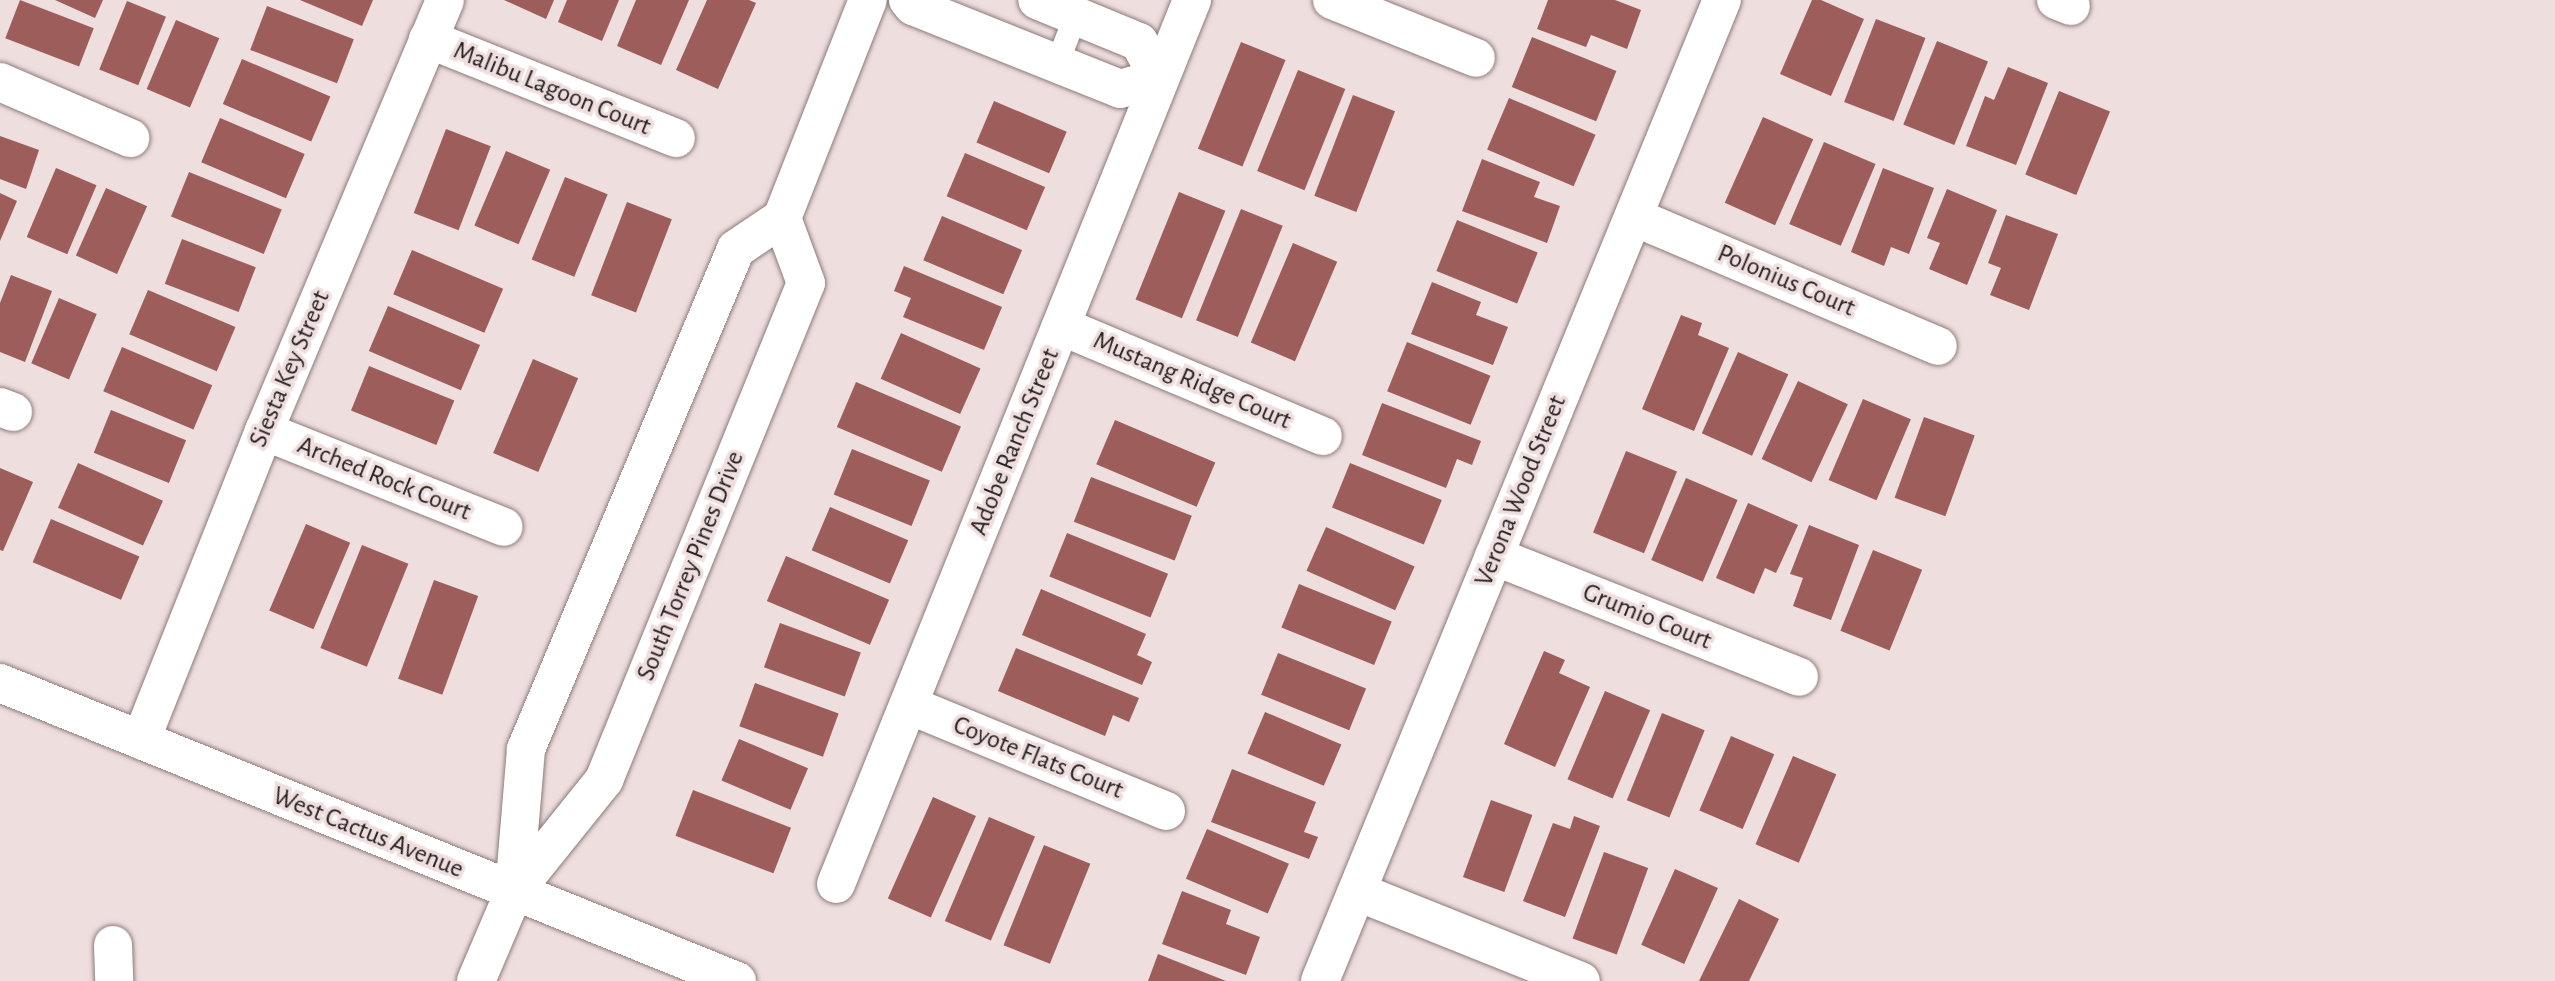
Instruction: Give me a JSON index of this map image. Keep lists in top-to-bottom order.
{
  "streets": {
    "street": [
      "Malibu Lagoon Court",
      "Polonius Court",
      "Siesta Key Street",
      "Mustang Ridge Court",
      "Adobe Ranch Street",
      "Arched Rock Court",
      "Verona Wood Street",
      "South Torrey Pines Drive",
      "Grumio Court",
      "Coyote Flats Court",
      "West Cactus Avenue"
    ]
  },
  "crossings": [
    ["Malibu Lagoon Court", "Siesta Key Street"],
    ["Polonius Court", "Verona Wood Street"],
    ["Siesta Key Street", "Arched Rock Court"],
    ["Siesta Key Street", "West Cactus Avenue"],
    ["Mustang Ridge Court", "Adobe Ranch Street"],
    ["Adobe Ranch Street", "Coyote Flats Court"],
    ["Verona Wood Street", "Grumio Court"],
    ["South Torrey Pines Drive", "West Cactus Avenue"]
  ]
}
